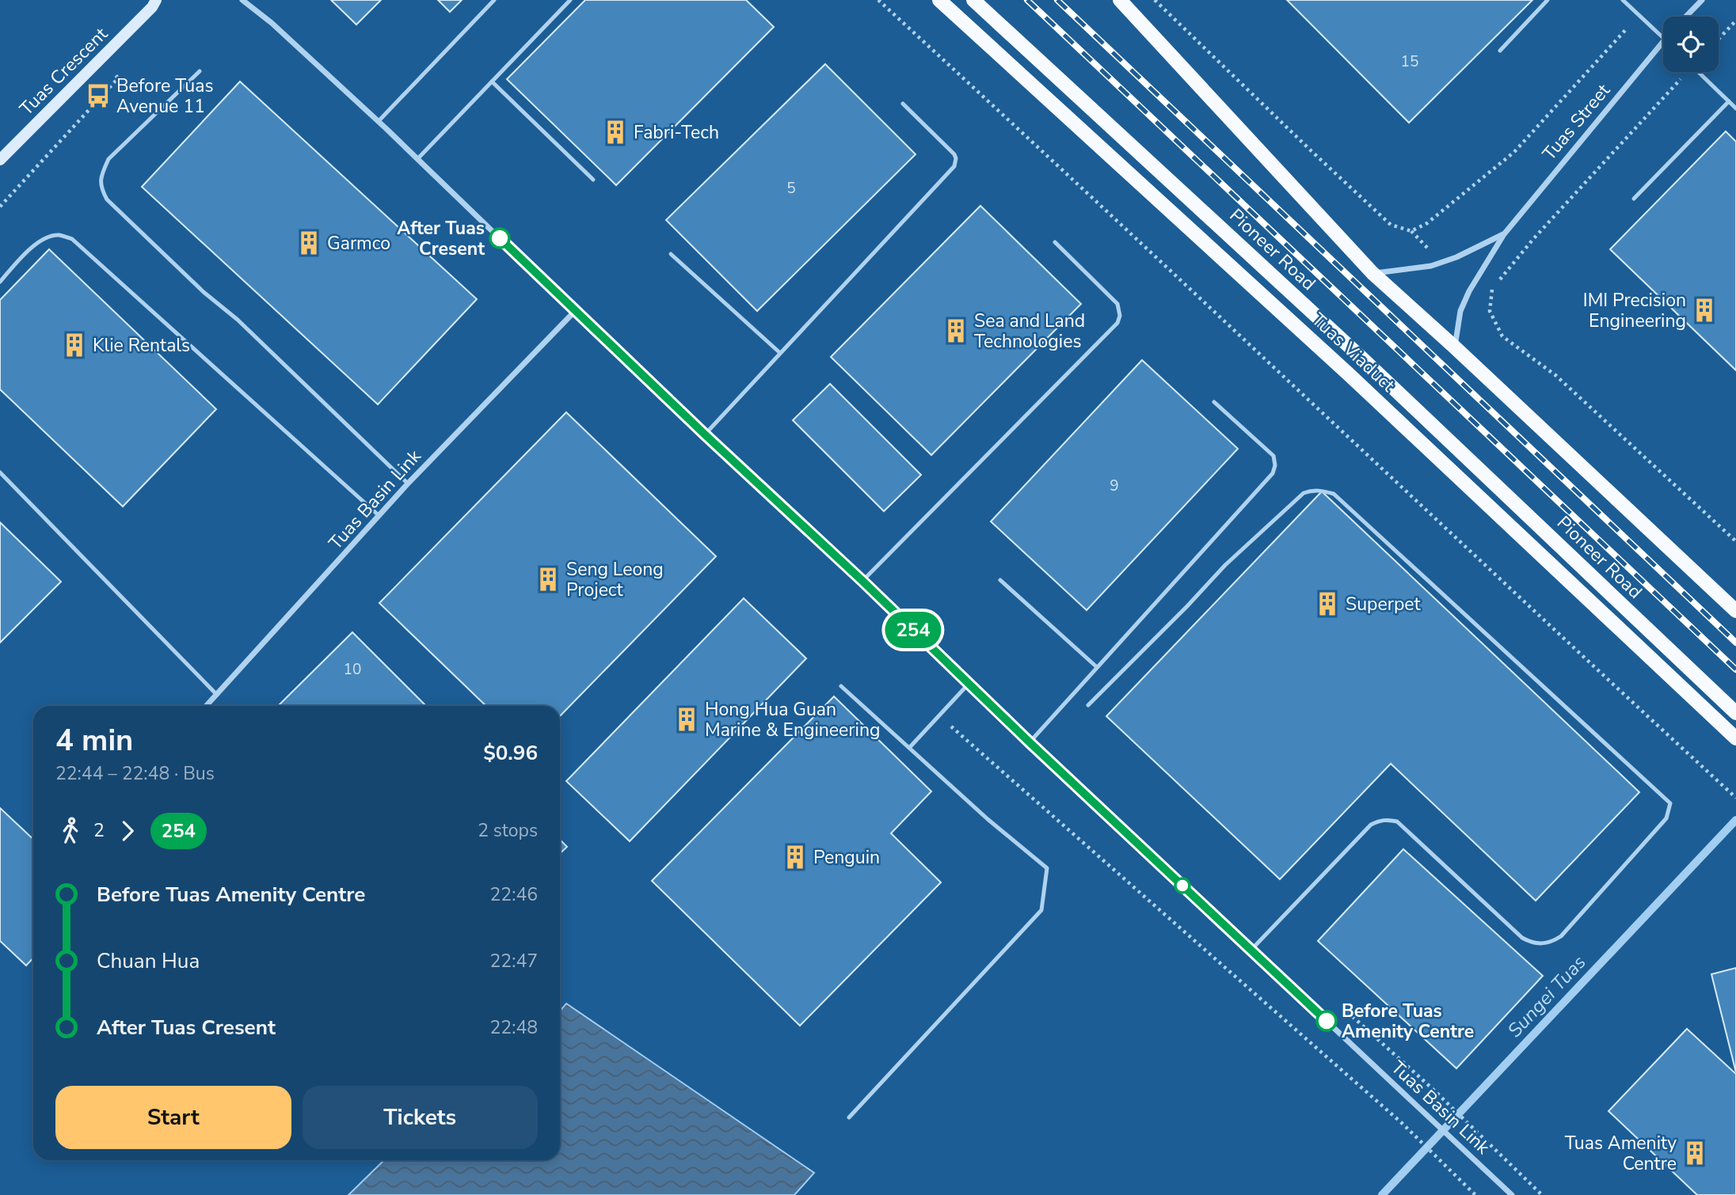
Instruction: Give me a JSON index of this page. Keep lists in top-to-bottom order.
{
  "streets": {
    "main road": ["Pioneer Road", "Tuas Viaduct"],
    "street": ["Tuas Crescent", "Tuas Street", "Tuas Basin Link"]
  },
  "water": ["Sungei Tuas"],
  "places": {
    "bus stop": ["Before Tuas Avenue 11"],
    "building": [
      "Fabri-Tech",
      "Garmco",
      "IMI Precision Engineering",
      "Sea and Land Technologies",
      "Klie Rentals",
      "Seng Leong Project",
      "Superpet",
      "Hong Hua Guan Marine & Engineering",
      "Penguin",
      "Tuas Amenity Centre"
    ],
    "other": ["After Tuas Cresent", "Before Tuas Amenity Centre"]
  },
  "lines": ["bus line 254"],
  "house_numbers": [
    "15",
    "5",
    "9",
    "10"
  ],
  "page": {
    "on_map": "254",
    "heading": ["4 min", "22:44 – 22:48 · Bus", "$0.96"],
    "legs": ["2", "254", "2 stops"],
    "list": [
      {
        "name": "Before Tuas Amenity Centre",
        "value": "22:46"
      },
      {
        "name": "Chuan Hua",
        "value": "22:47"
      },
      {
        "name": "After Tuas Cresent",
        "value": "22:48"
      }
    ],
    "buttons": ["Start", "Tickets"]
  }
}
